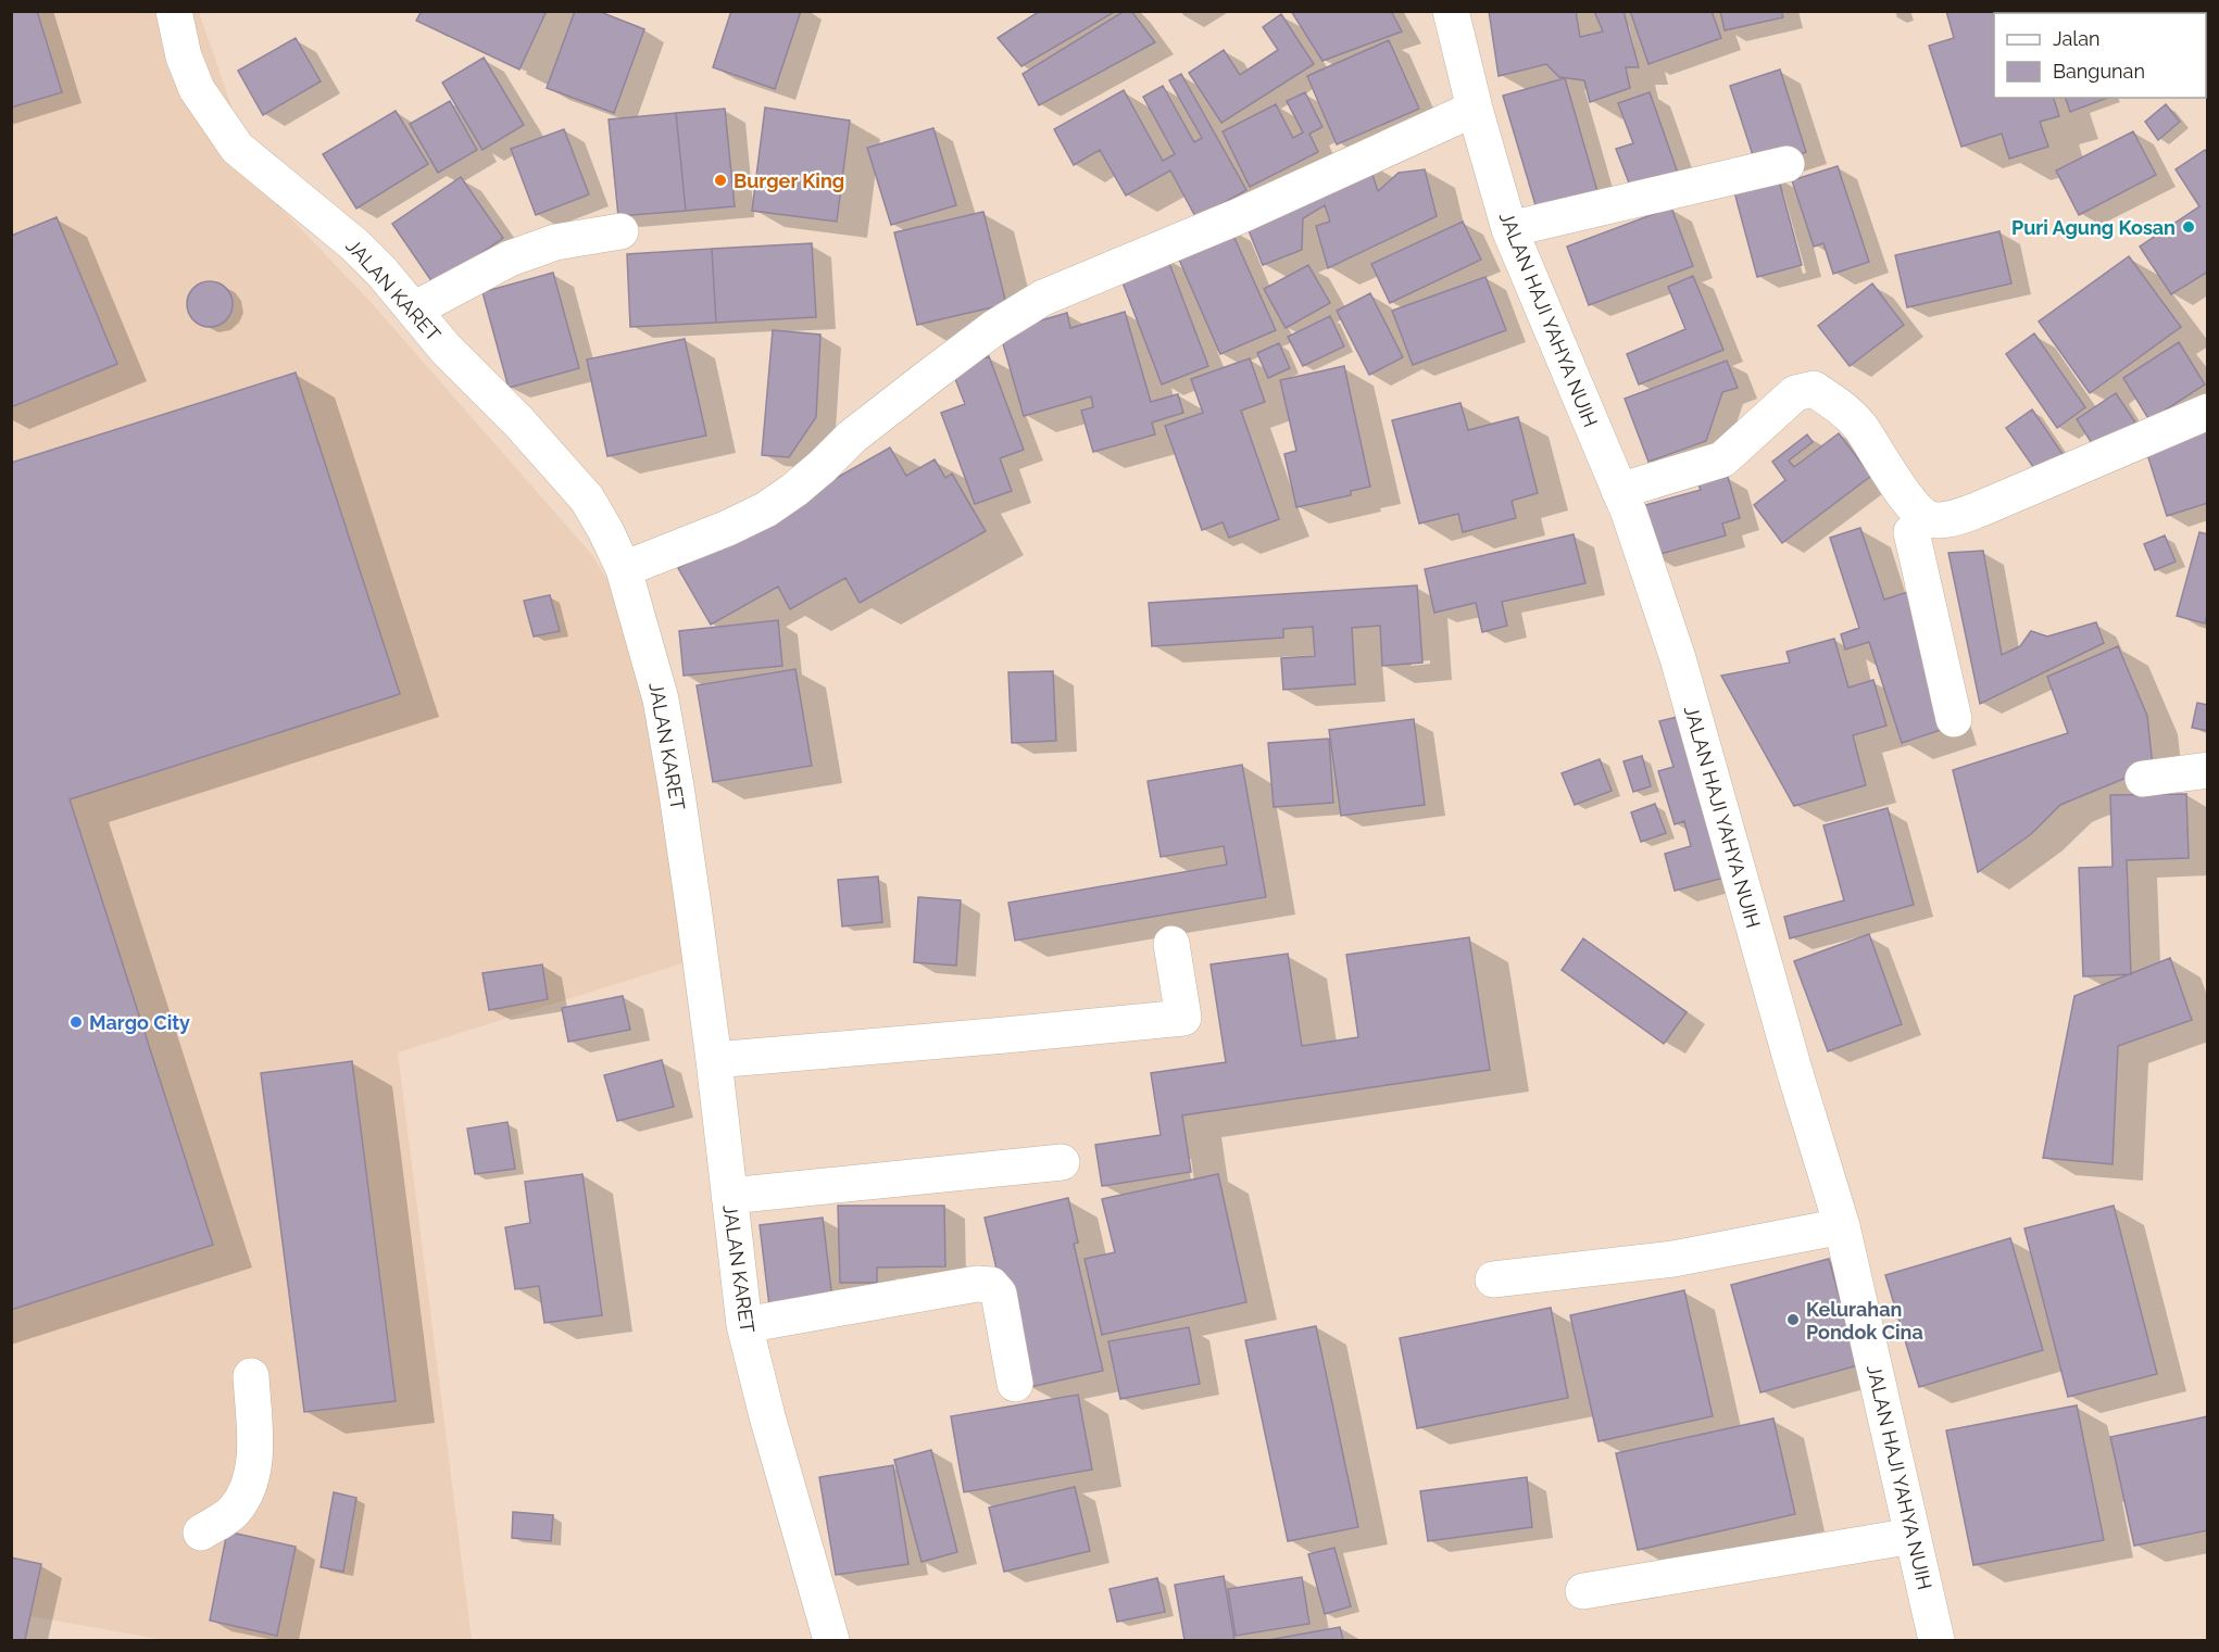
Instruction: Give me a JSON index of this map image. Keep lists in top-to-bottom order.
{
  "streets": {
    "street": ["JALAN KARET", "JALAN HAJI YAHYA NUIH"]
  },
  "places": [
    "Burger King",
    "Puri Agung Kosan",
    "Margo City",
    "Kelurahan Pondok Cina"
  ],
  "legend": ["Jalan", "Bangunan"]
}
